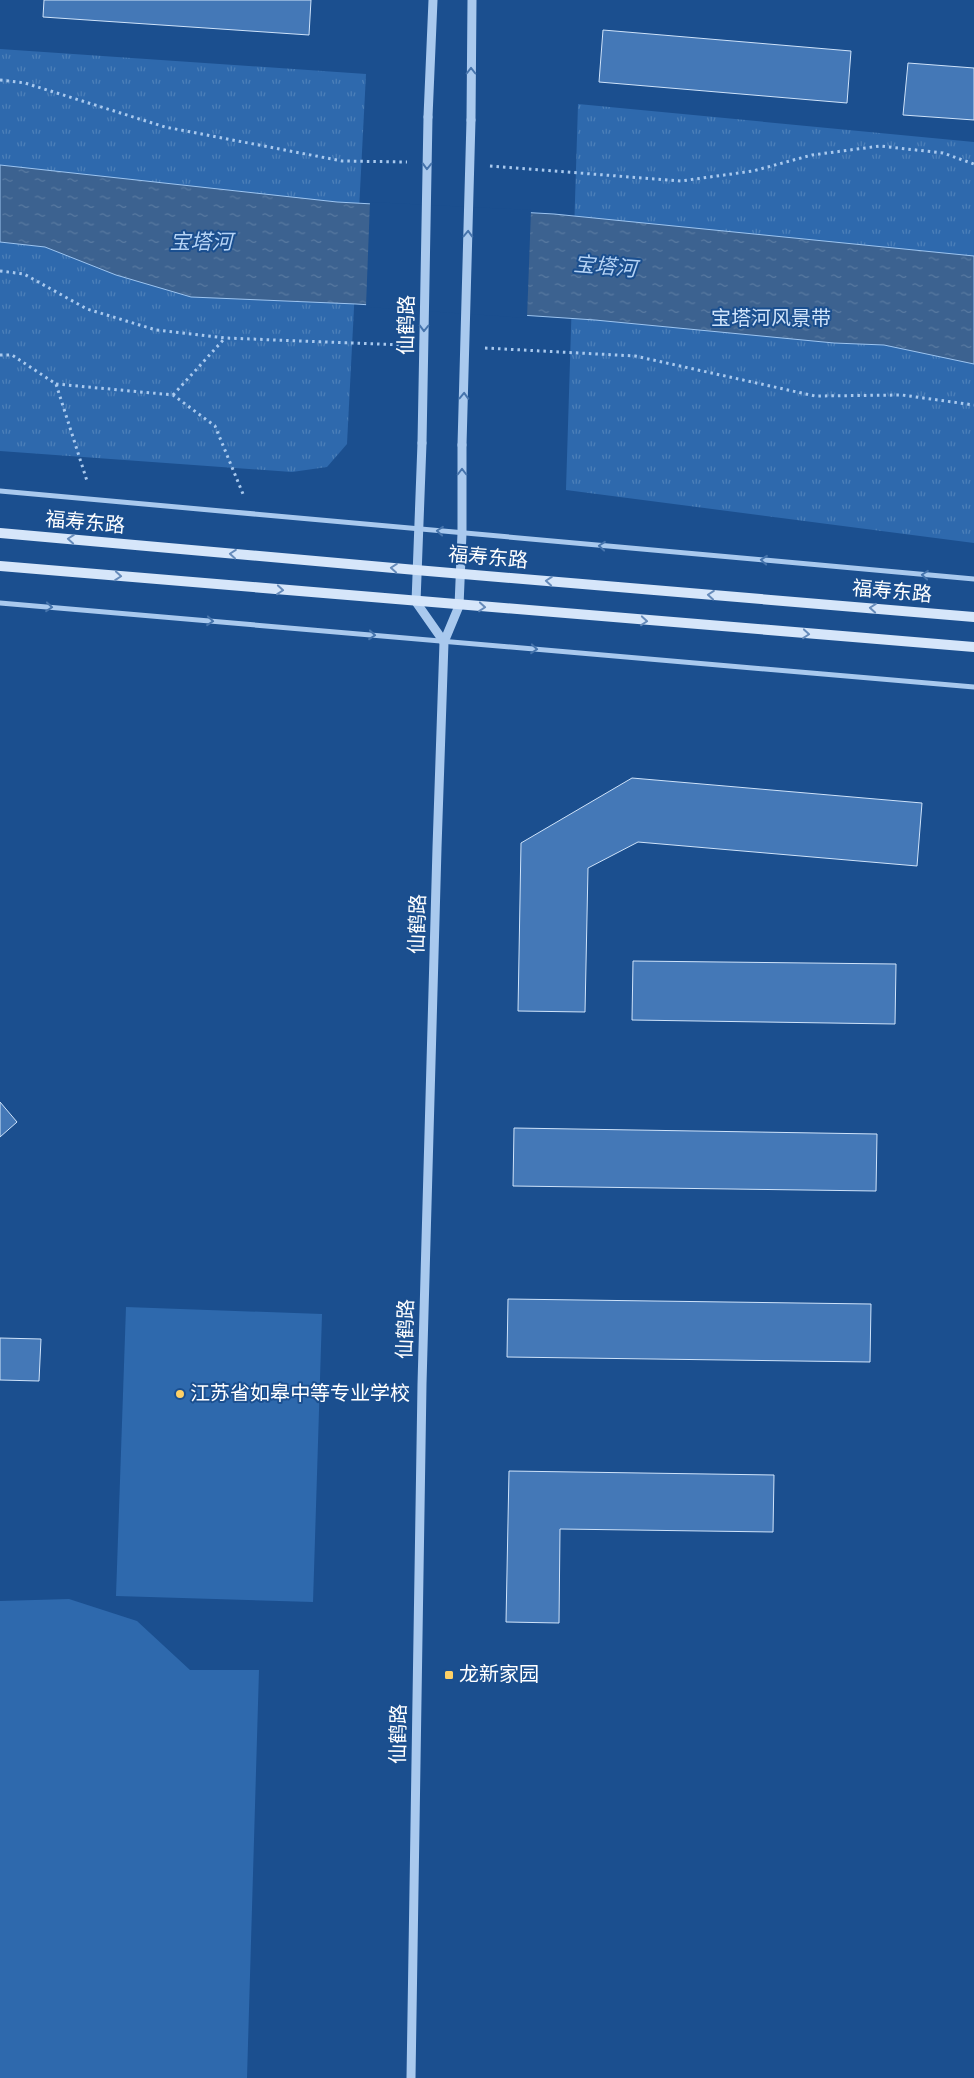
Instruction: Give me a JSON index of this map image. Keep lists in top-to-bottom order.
{
  "streets": {
    "main road": ["福寿东路"],
    "street": ["仙鹤路"]
  },
  "crossings": [
    ["仙鹤路", "福寿东路"]
  ],
  "water": ["宝塔河"],
  "parks": ["宝塔河风景带"],
  "places": {
    "other": ["江苏省如皋中等专业学校"],
    "transit": ["龙新家园"]
  }
}
